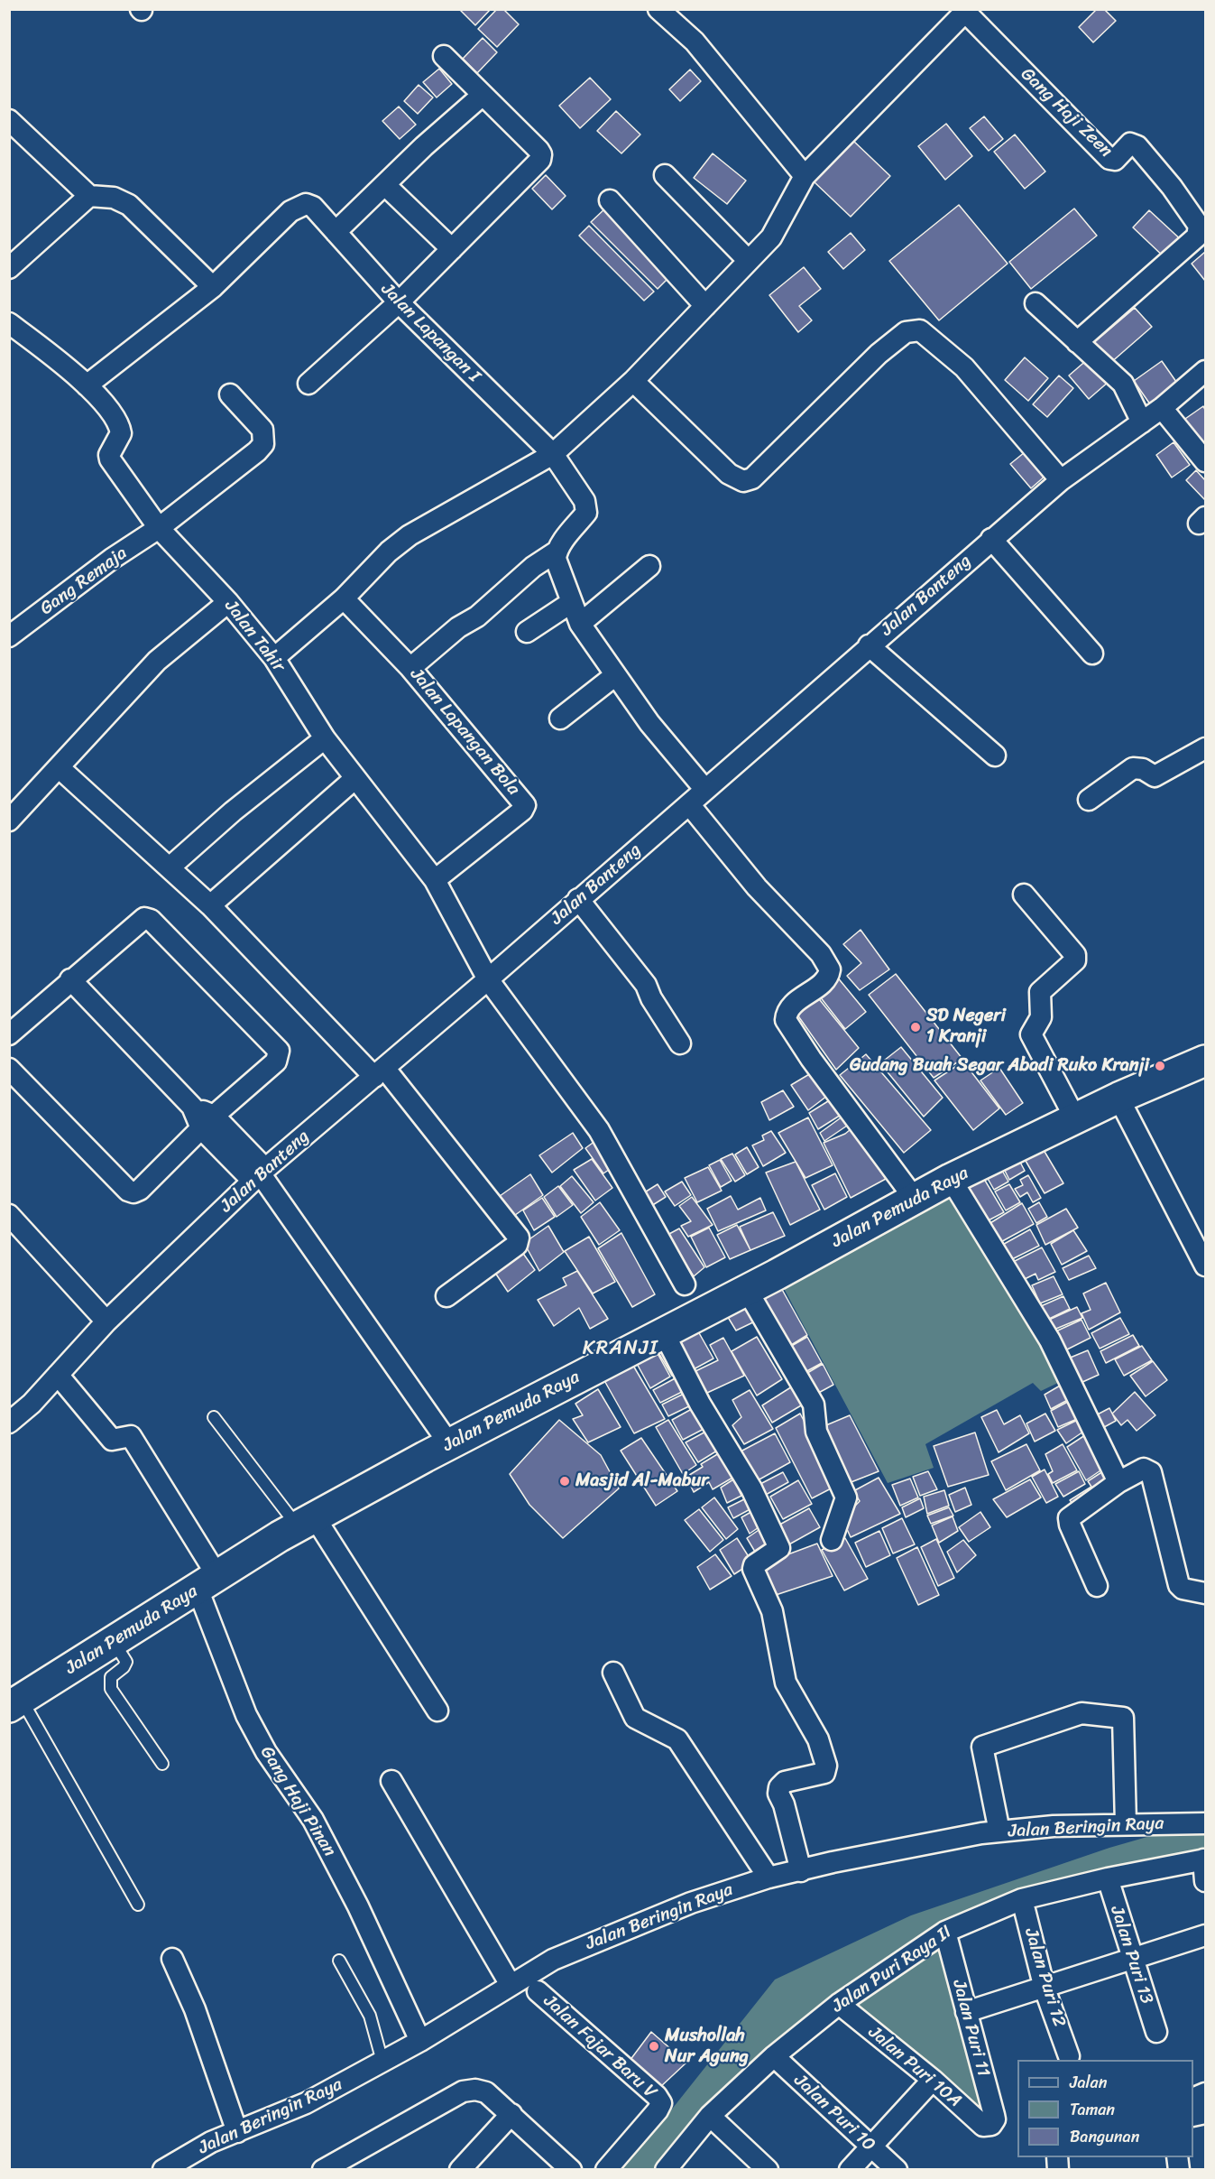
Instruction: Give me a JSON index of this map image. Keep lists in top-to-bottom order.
{
  "streets": {
    "main road": ["Jalan Pemuda Raya"],
    "street": [
      "Gang Haji Zeen",
      "Jalan Lapangan I",
      "Gang Remaja",
      "Jalan Banteng",
      "Jalan Tahir",
      "Jalan Lapangan Bola",
      "Gang Haji Pinan",
      "Jalan Beringin Raya",
      "Jalan Puri 13",
      "Jalan Puri Raya II",
      "Jalan Puri 12",
      "Jalan Puri 11",
      "Jalan Fajar Baru V",
      "Jalan Puri 10A",
      "Jalan Puri 10"
    ]
  },
  "crossings": [
    ["Gang Remaja", "Jalan Tahir"],
    ["Jalan Banteng", "Jalan Tahir"],
    ["Jalan Banteng", "Gang Haji Pinan"],
    ["Jalan Tahir", "Jalan Lapangan Bola"],
    ["Jalan Pemuda Raya", "Gang Haji Pinan"],
    ["Gang Haji Pinan", "Jalan Beringin Raya"],
    ["Jalan Puri 13", "Jalan Puri Raya II"],
    ["Jalan Puri Raya II", "Jalan Puri 12"],
    ["Jalan Puri Raya II", "Jalan Puri 11"],
    ["Jalan Puri Raya II", "Jalan Puri 10A"],
    ["Jalan Puri Raya II", "Jalan Puri 10"],
    ["Jalan Puri 11", "Jalan Puri 10A"]
  ],
  "districts": ["KRANJI"],
  "places": [
    "SD Negeri 1 Kranji",
    "Gudang Buah Segar Abadi Ruko Kranji",
    "Masjid Al-Mabur",
    "Mushollah Nur Agung"
  ],
  "legend": ["Jalan", "Taman", "Bangunan"]
}
